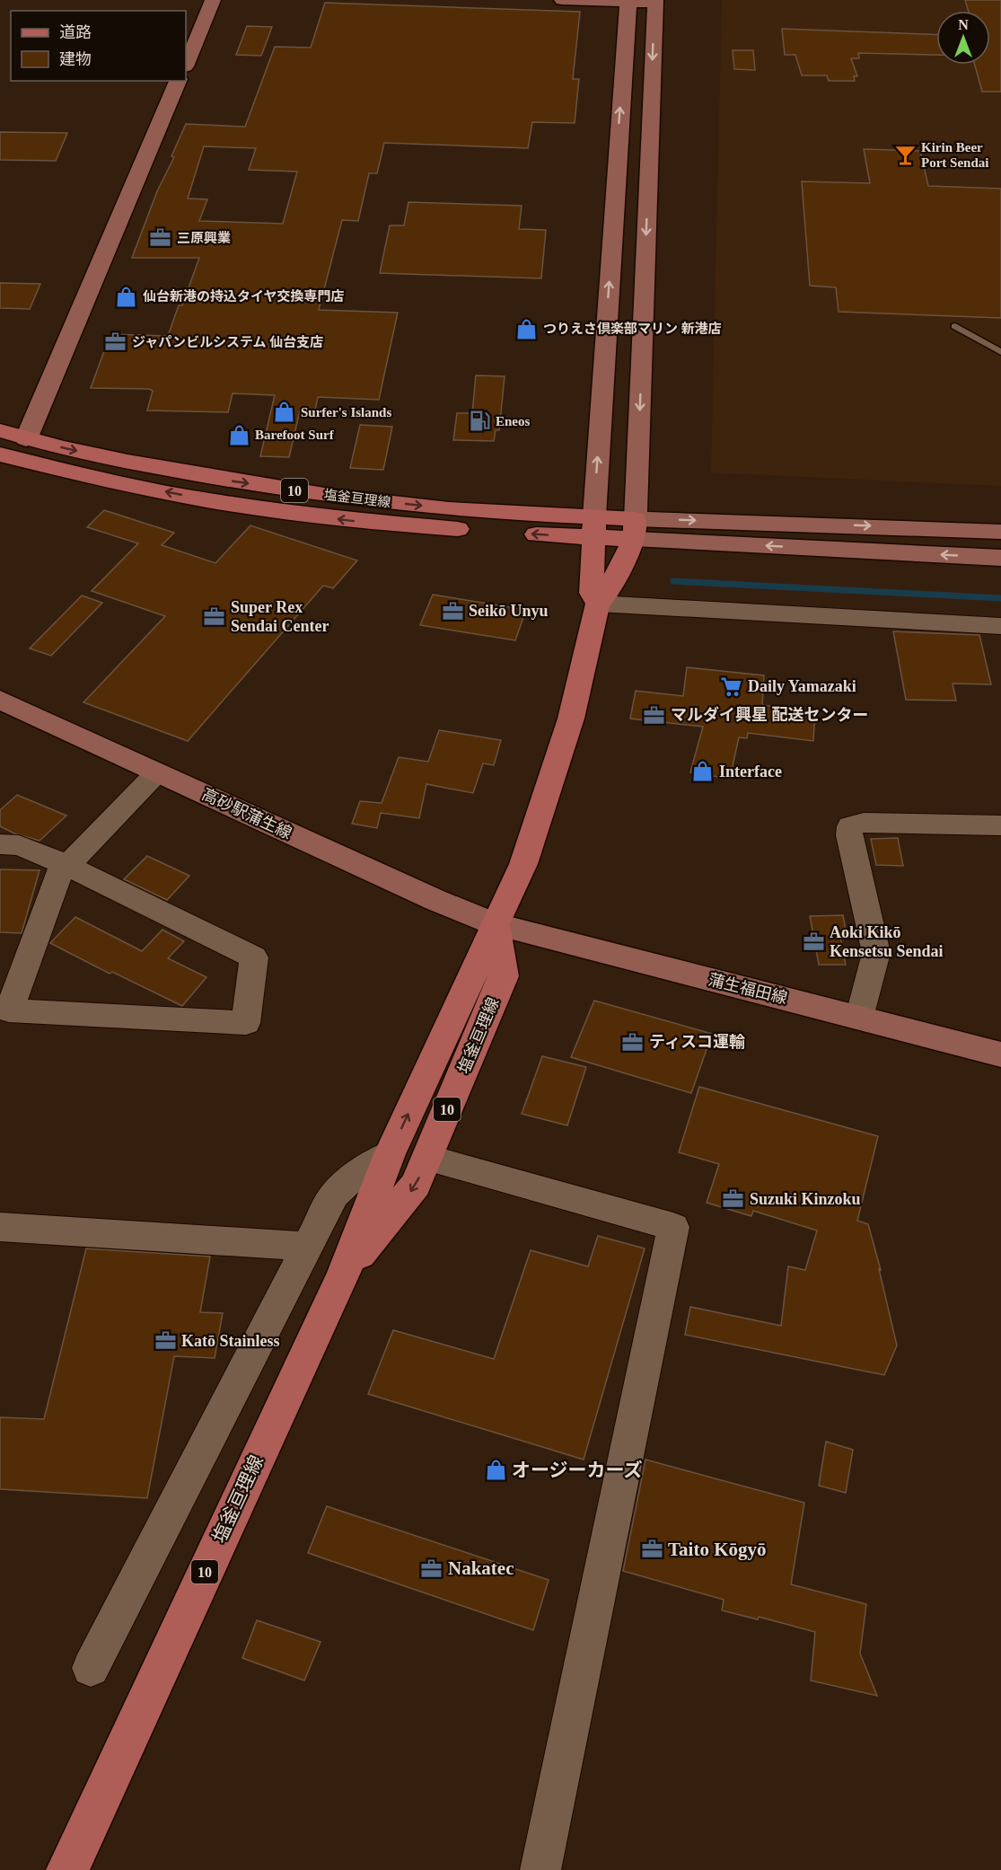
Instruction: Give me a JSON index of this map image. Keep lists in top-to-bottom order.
{
  "streets": {
    "main road": ["10", "塩釜亘理線"],
    "street": ["高砂駅蒲生線", "蒲生福田線"]
  },
  "crossings": [
    ["10", "塩釜亘理線"],
    ["塩釜亘理線", "高砂駅蒲生線"],
    ["塩釜亘理線", "蒲生福田線"],
    ["高砂駅蒲生線", "蒲生福田線"]
  ],
  "places": {
    "bar": ["Kirin Beer Port Sendai"],
    "office": [
      "三原興業",
      "ジャパンビルシステム 仙台支店",
      "Seikō Unyu",
      "Super Rex Sendai Center",
      "マルダイ興星 配送センター",
      "Aoki Kikō Kensetsu Sendai",
      "ティスコ運輸",
      "Suzuki Kinzoku",
      "Katō Stainless",
      "Taito Kōgyō",
      "Nakatec"
    ],
    "shop": [
      "仙台新港の持込タイヤ交換専門店",
      "つりえさ倶楽部マリン 新港店",
      "Surfer's Islands",
      "Barefoot Surf",
      "Interface",
      "オージーカーズ"
    ],
    "fuel station": ["Eneos"],
    "supermarket": ["Daily Yamazaki"]
  },
  "legend": ["道路", "建物"],
  "north": "top"
}
